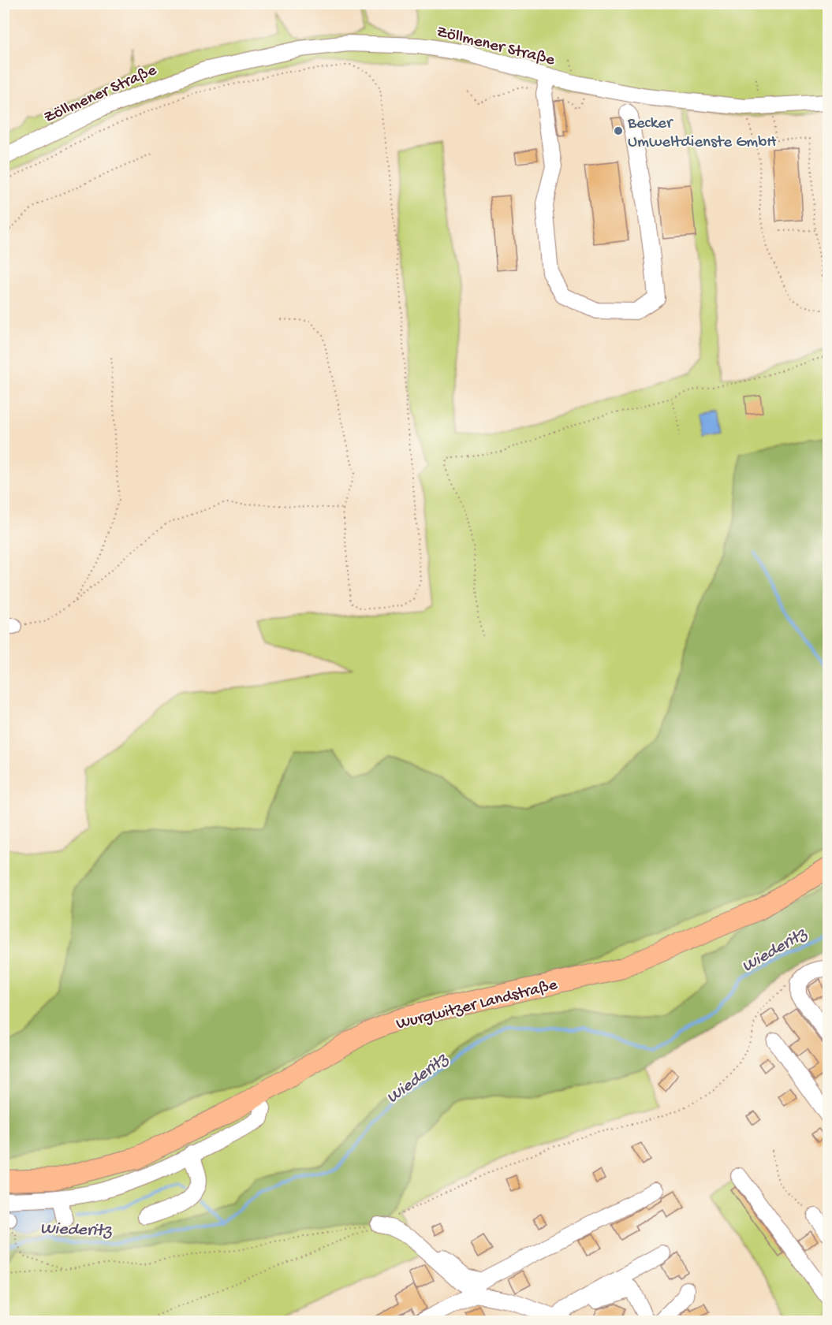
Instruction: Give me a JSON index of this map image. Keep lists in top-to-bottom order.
{
  "streets": {
    "main road": ["Wurgwitzer Landstraße"],
    "street": ["Zöllmener Straße"]
  },
  "water": ["Wiederitz"],
  "places": ["Becker Umweltdienste GmbH"]
}
